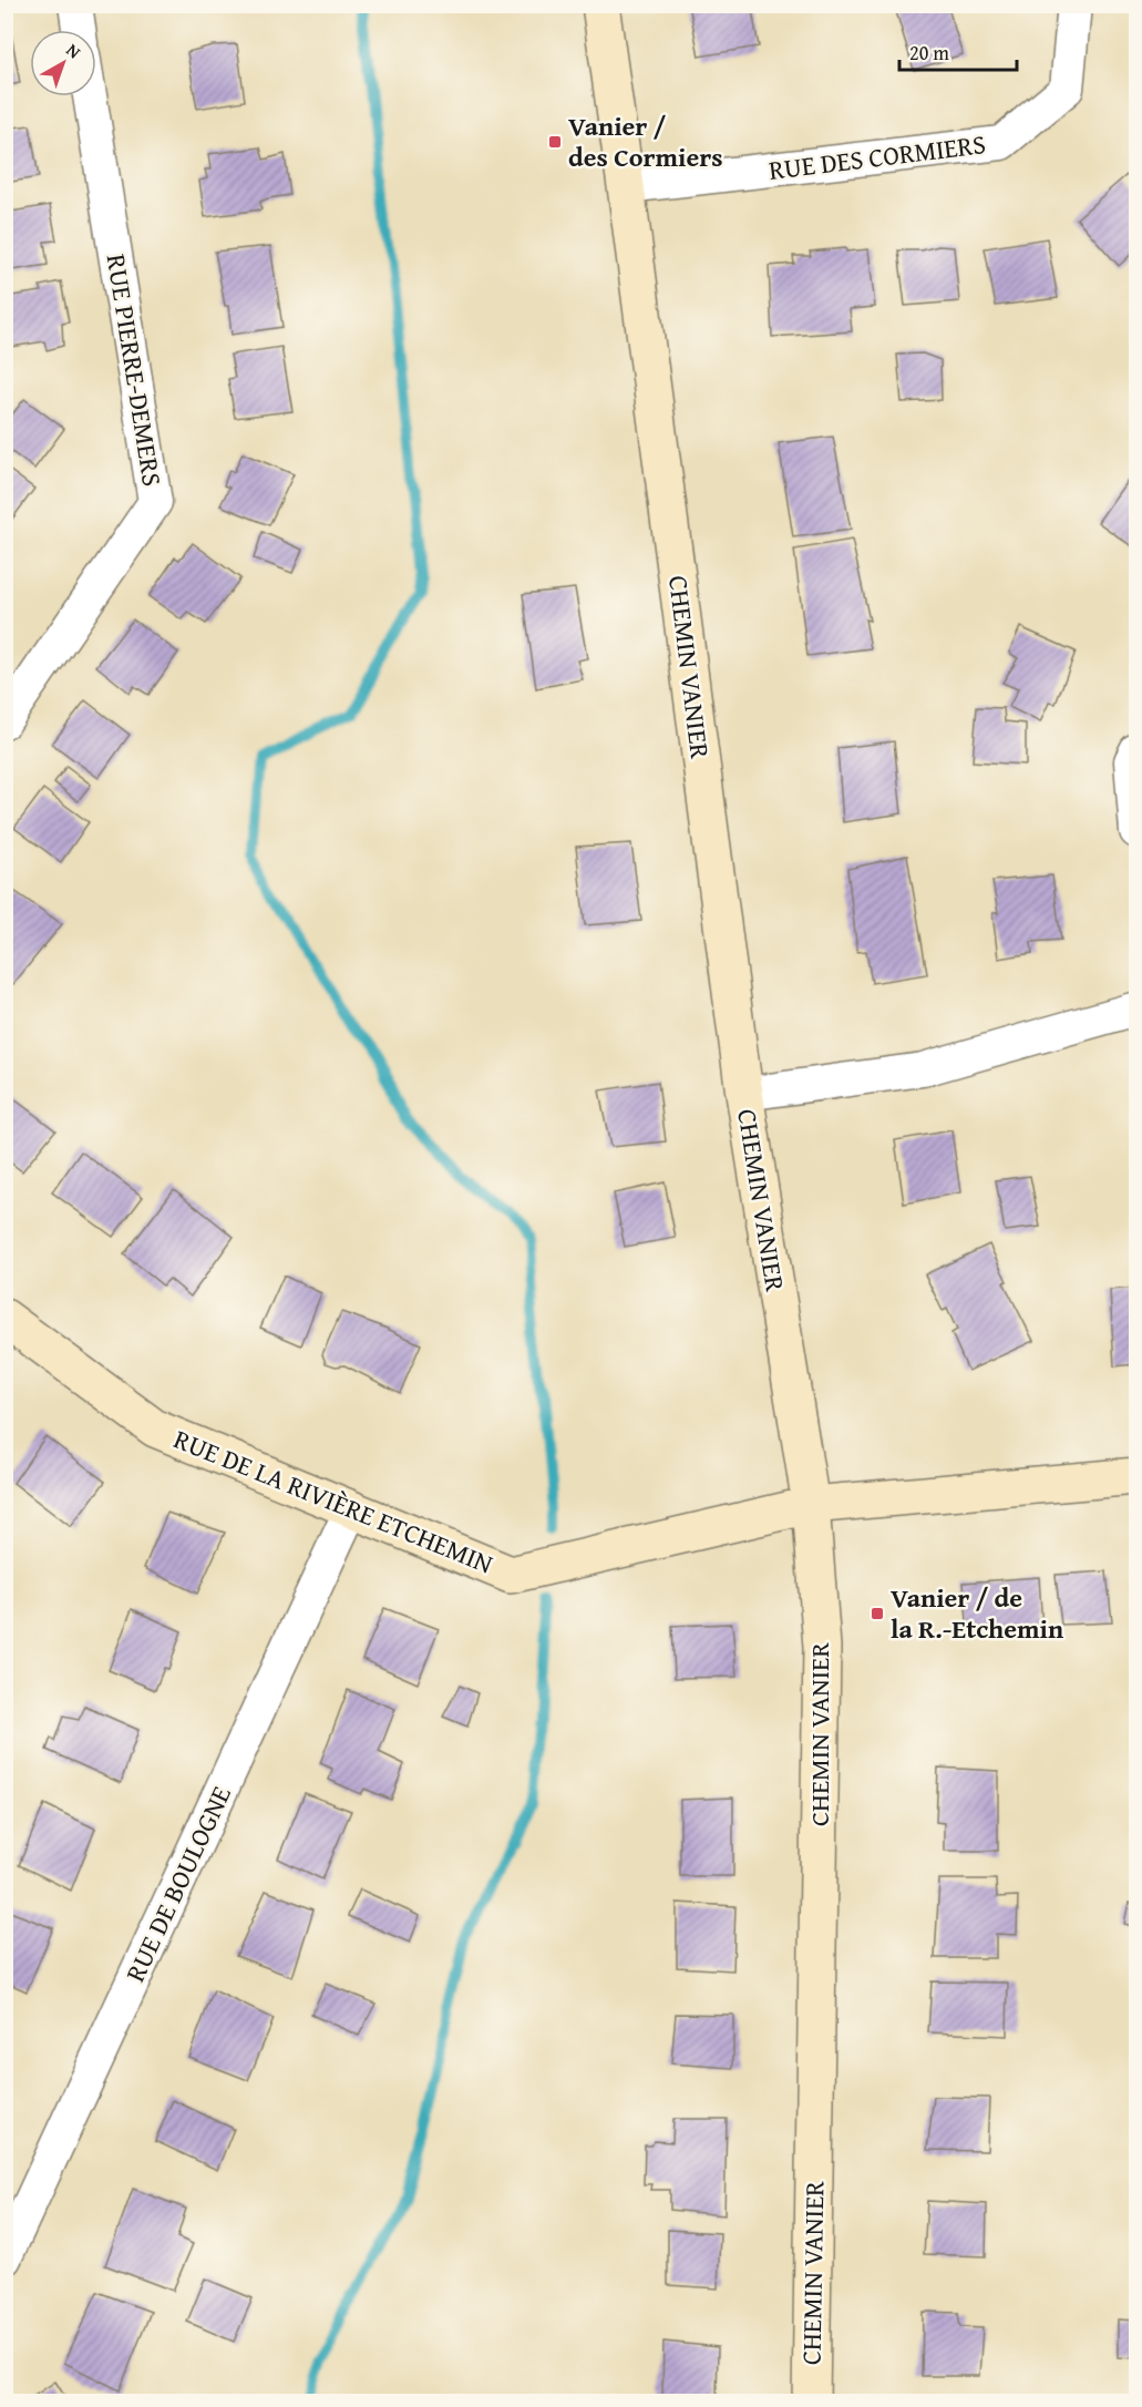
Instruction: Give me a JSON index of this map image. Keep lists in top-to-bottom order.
{
  "streets": {
    "street": [
      "RUE DES CORMIERS",
      "RUE PIERRE-DEMERS",
      "CHEMIN VANIER",
      "RUE DE LA RIVIÈRE ETCHEMIN",
      "RUE DE BOULOGNE"
    ]
  },
  "crossings": [
    ["RUE DES CORMIERS", "CHEMIN VANIER"],
    ["CHEMIN VANIER", "RUE DE LA RIVIÈRE ETCHEMIN"],
    ["RUE DE LA RIVIÈRE ETCHEMIN", "RUE DE BOULOGNE"]
  ],
  "places": {
    "transit": ["Vanier / des Cormiers", "Vanier / de la R.-Etchemin"]
  },
  "scale_bar": "20 m",
  "north": "top right"
}
